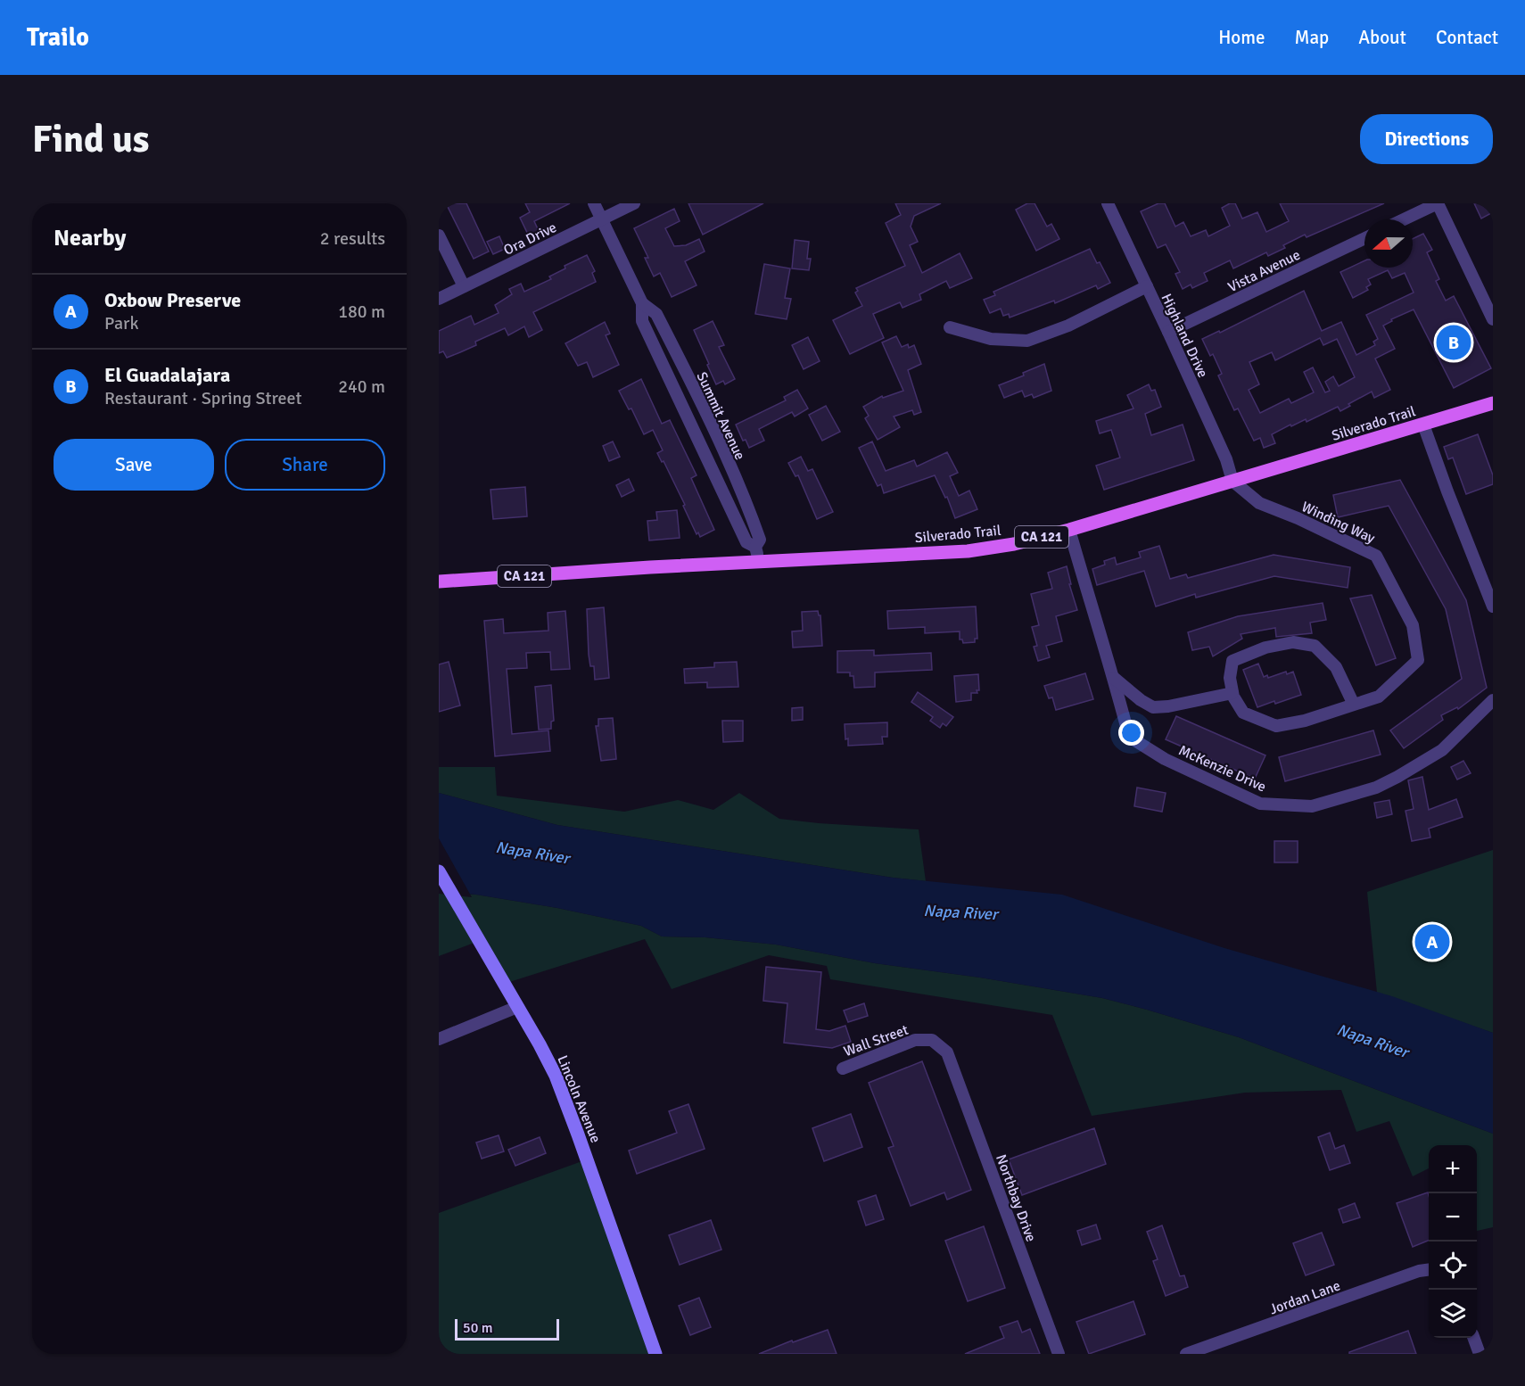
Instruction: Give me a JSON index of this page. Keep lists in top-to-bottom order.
{
  "streets": {
    "main road": ["Silverado Trail", "CA 121", "Lincoln Avenue"],
    "street": [
      "Ora Drive",
      "Vista Avenue",
      "Highland Drive",
      "Summit Avenue",
      "Winding Way",
      "McKenzie Drive",
      "Wall Street",
      "Northbay Drive",
      "Jordan Lane"
    ]
  },
  "crossings": [
    ["Ora Drive", "Summit Avenue"],
    ["Vista Avenue", "Highland Drive"],
    ["Highland Drive", "Silverado Trail"],
    ["Highland Drive", "Winding Way"],
    ["Summit Avenue", "Silverado Trail"],
    ["Silverado Trail", "Winding Way"],
    ["Silverado Trail", "McKenzie Drive"],
    ["Wall Street", "Northbay Drive"]
  ],
  "water": ["Napa River"],
  "scale_bar": "50 m",
  "north": "left",
  "page": {
    "header": "Trailo",
    "nav": [
      "Home",
      "Map",
      "About",
      "Contact"
    ],
    "buttons": [
      "Directions",
      ["Save", "Share"]
    ],
    "title": "Find us",
    "heading": ["Nearby", "2 results"],
    "list": [
      {
        "mark": "A",
        "name": "Oxbow Preserve",
        "note": "Park",
        "value": "180 m"
      },
      {
        "mark": "B",
        "name": "El Guadalajara",
        "note": "Restaurant · Spring Street",
        "value": "240 m"
      }
    ],
    "pins": ["B", "A"],
    "map_buttons": ["+", "−"],
    "scale": "50 m"
  }
}
